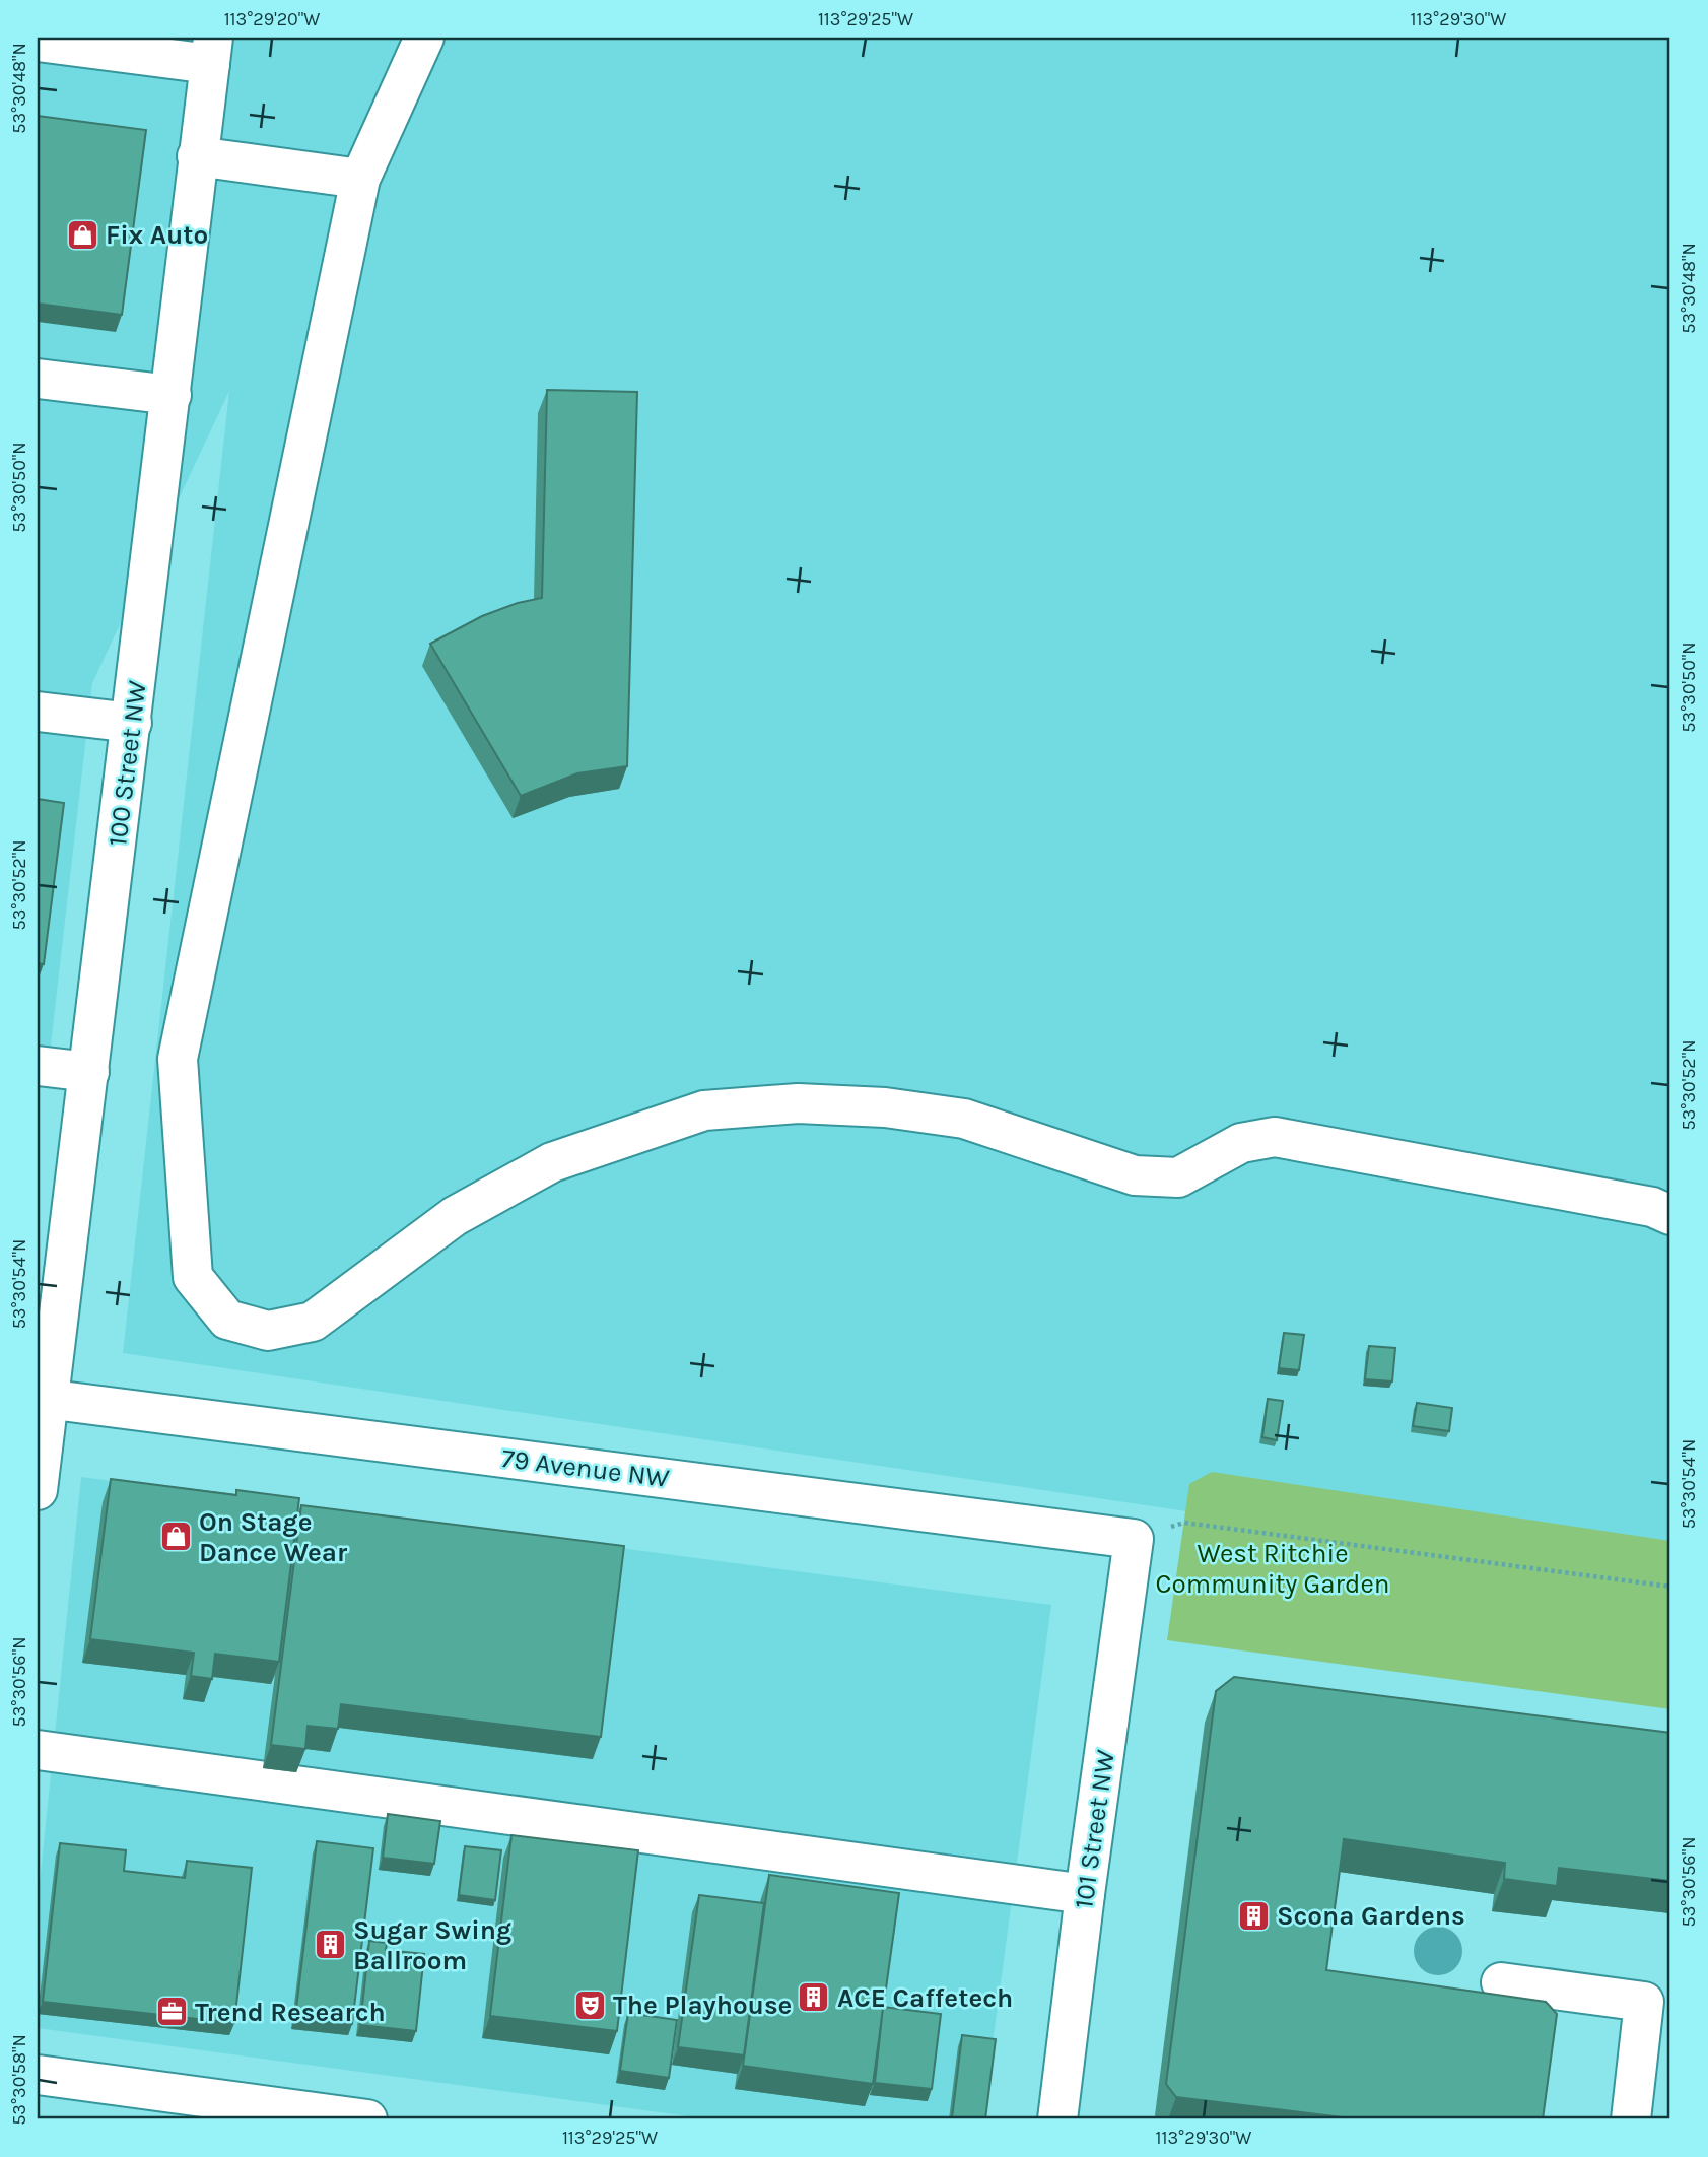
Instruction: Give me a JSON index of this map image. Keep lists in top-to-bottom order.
{
  "streets": {
    "street": ["100 Street NW", "79 Avenue NW", "101 Street NW"]
  },
  "crossings": [
    ["100 Street NW", "79 Avenue NW"],
    ["79 Avenue NW", "101 Street NW"]
  ],
  "parks": ["West Ritchie Community Garden"],
  "places": {
    "shop": ["Fix Auto", "On Stage Dance Wear"],
    "building": ["Scona Gardens", "Sugar Swing Ballroom", "ACE Caffetech"],
    "theatre": ["The Playhouse"],
    "office": ["Trend Research"]
  },
  "coordinates": [
    "113°29'20\"W",
    "113°29'25\"W",
    "113°29'30\"W",
    "53°30'48\"N",
    "53°30'50\"N",
    "53°30'52\"N",
    "53°30'54\"N",
    "53°30'56\"N",
    "53°30'58\"N"
  ]
}
